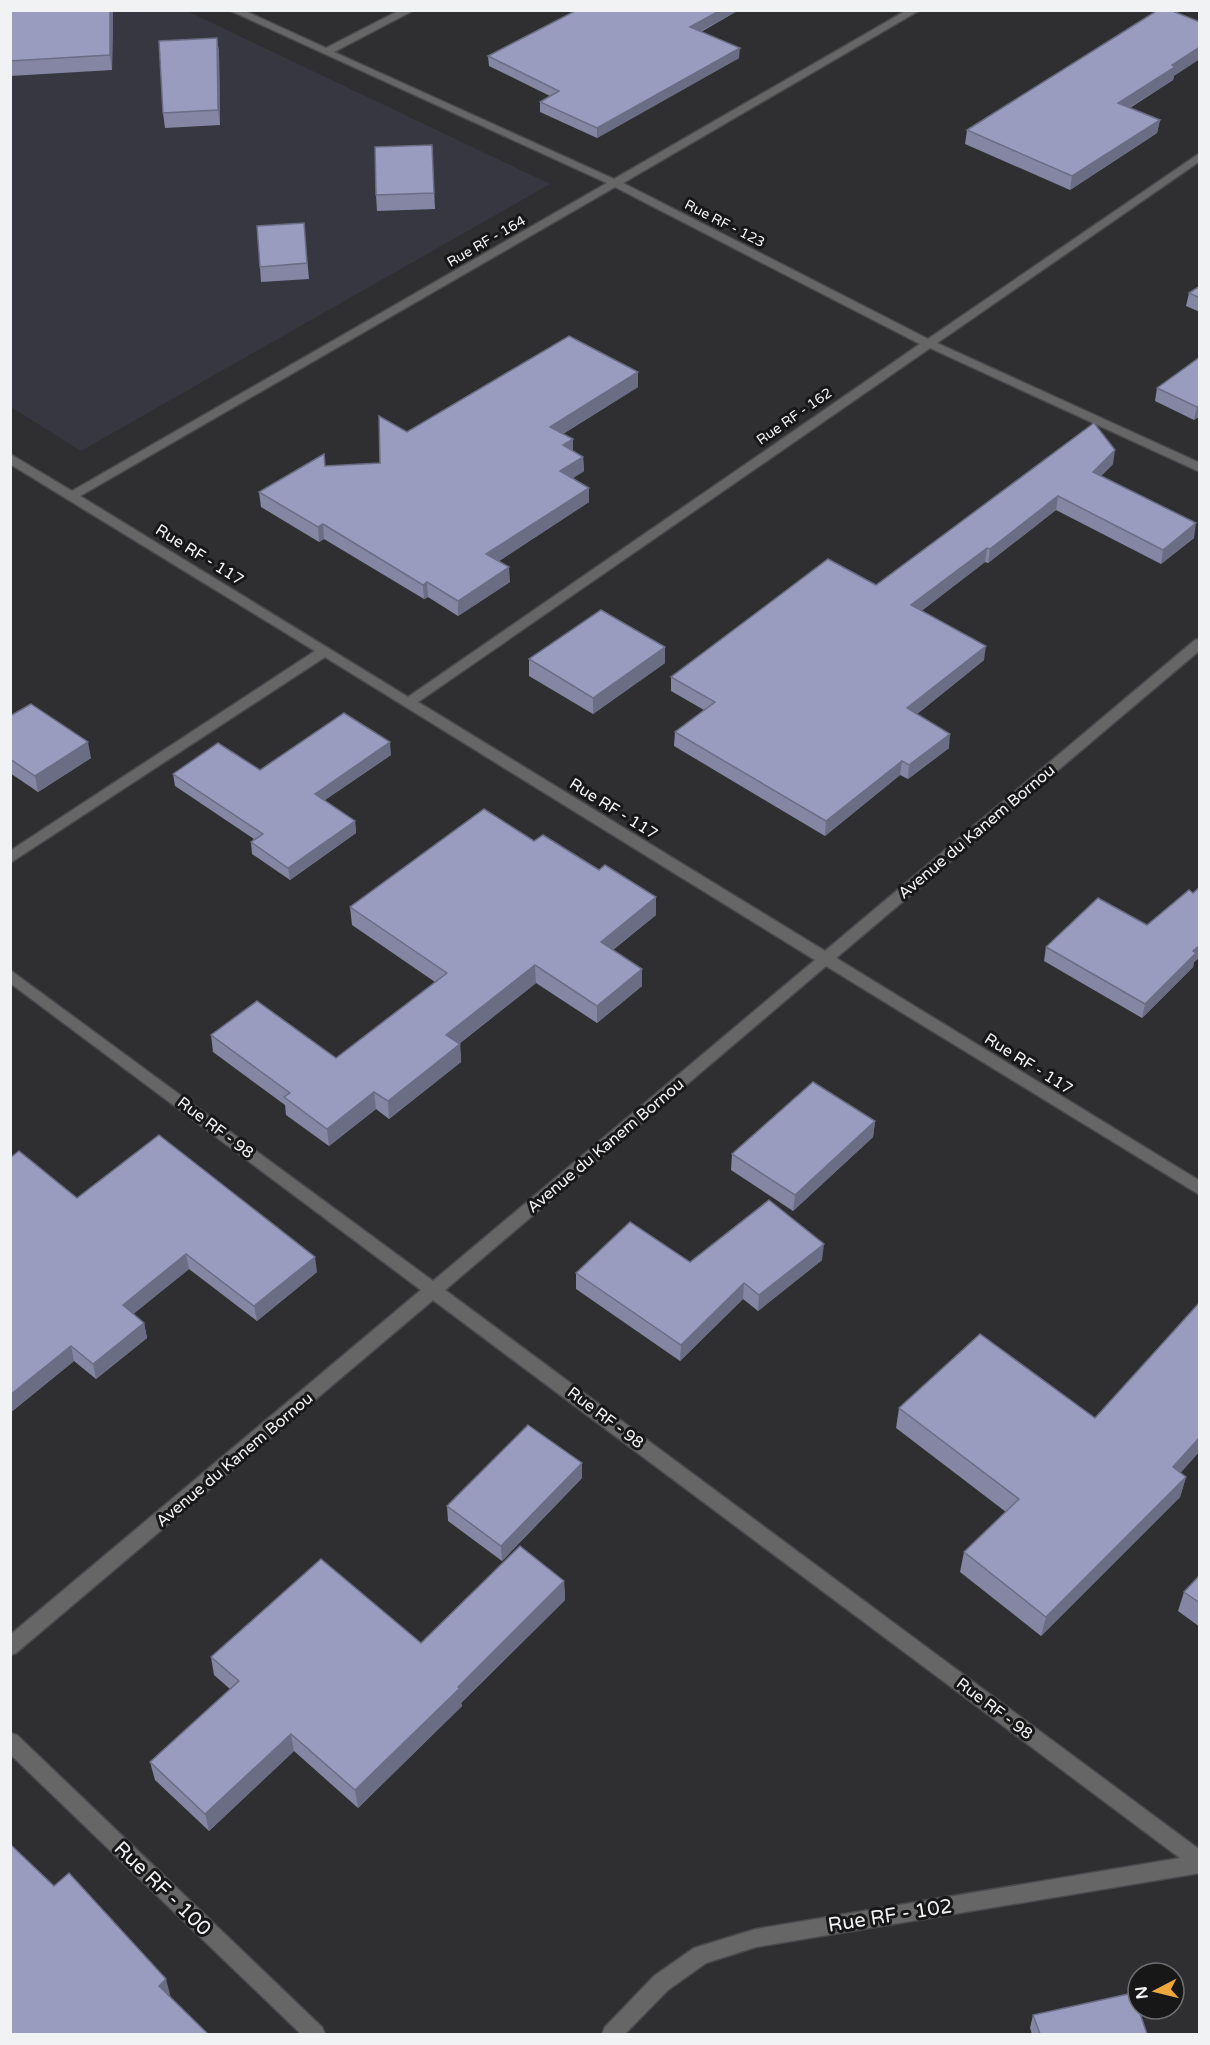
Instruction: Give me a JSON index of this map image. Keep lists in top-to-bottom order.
{
  "streets": {
    "street": [
      "Rue RF - 123",
      "Rue RF - 164",
      "Rue RF - 162",
      "Rue RF - 117",
      "Avenue du Kanem Bornou",
      "Rue RF - 98",
      "Rue RF - 100",
      "Rue RF - 102"
    ]
  },
  "crossings": [
    ["Rue RF - 123", "Rue RF - 164"],
    ["Rue RF - 123", "Rue RF - 162"],
    ["Rue RF - 164", "Rue RF - 117"],
    ["Rue RF - 162", "Rue RF - 117"],
    ["Rue RF - 117", "Avenue du Kanem Bornou"],
    ["Avenue du Kanem Bornou", "Rue RF - 98"],
    ["Rue RF - 98", "Rue RF - 102"]
  ],
  "north": "left"
}
